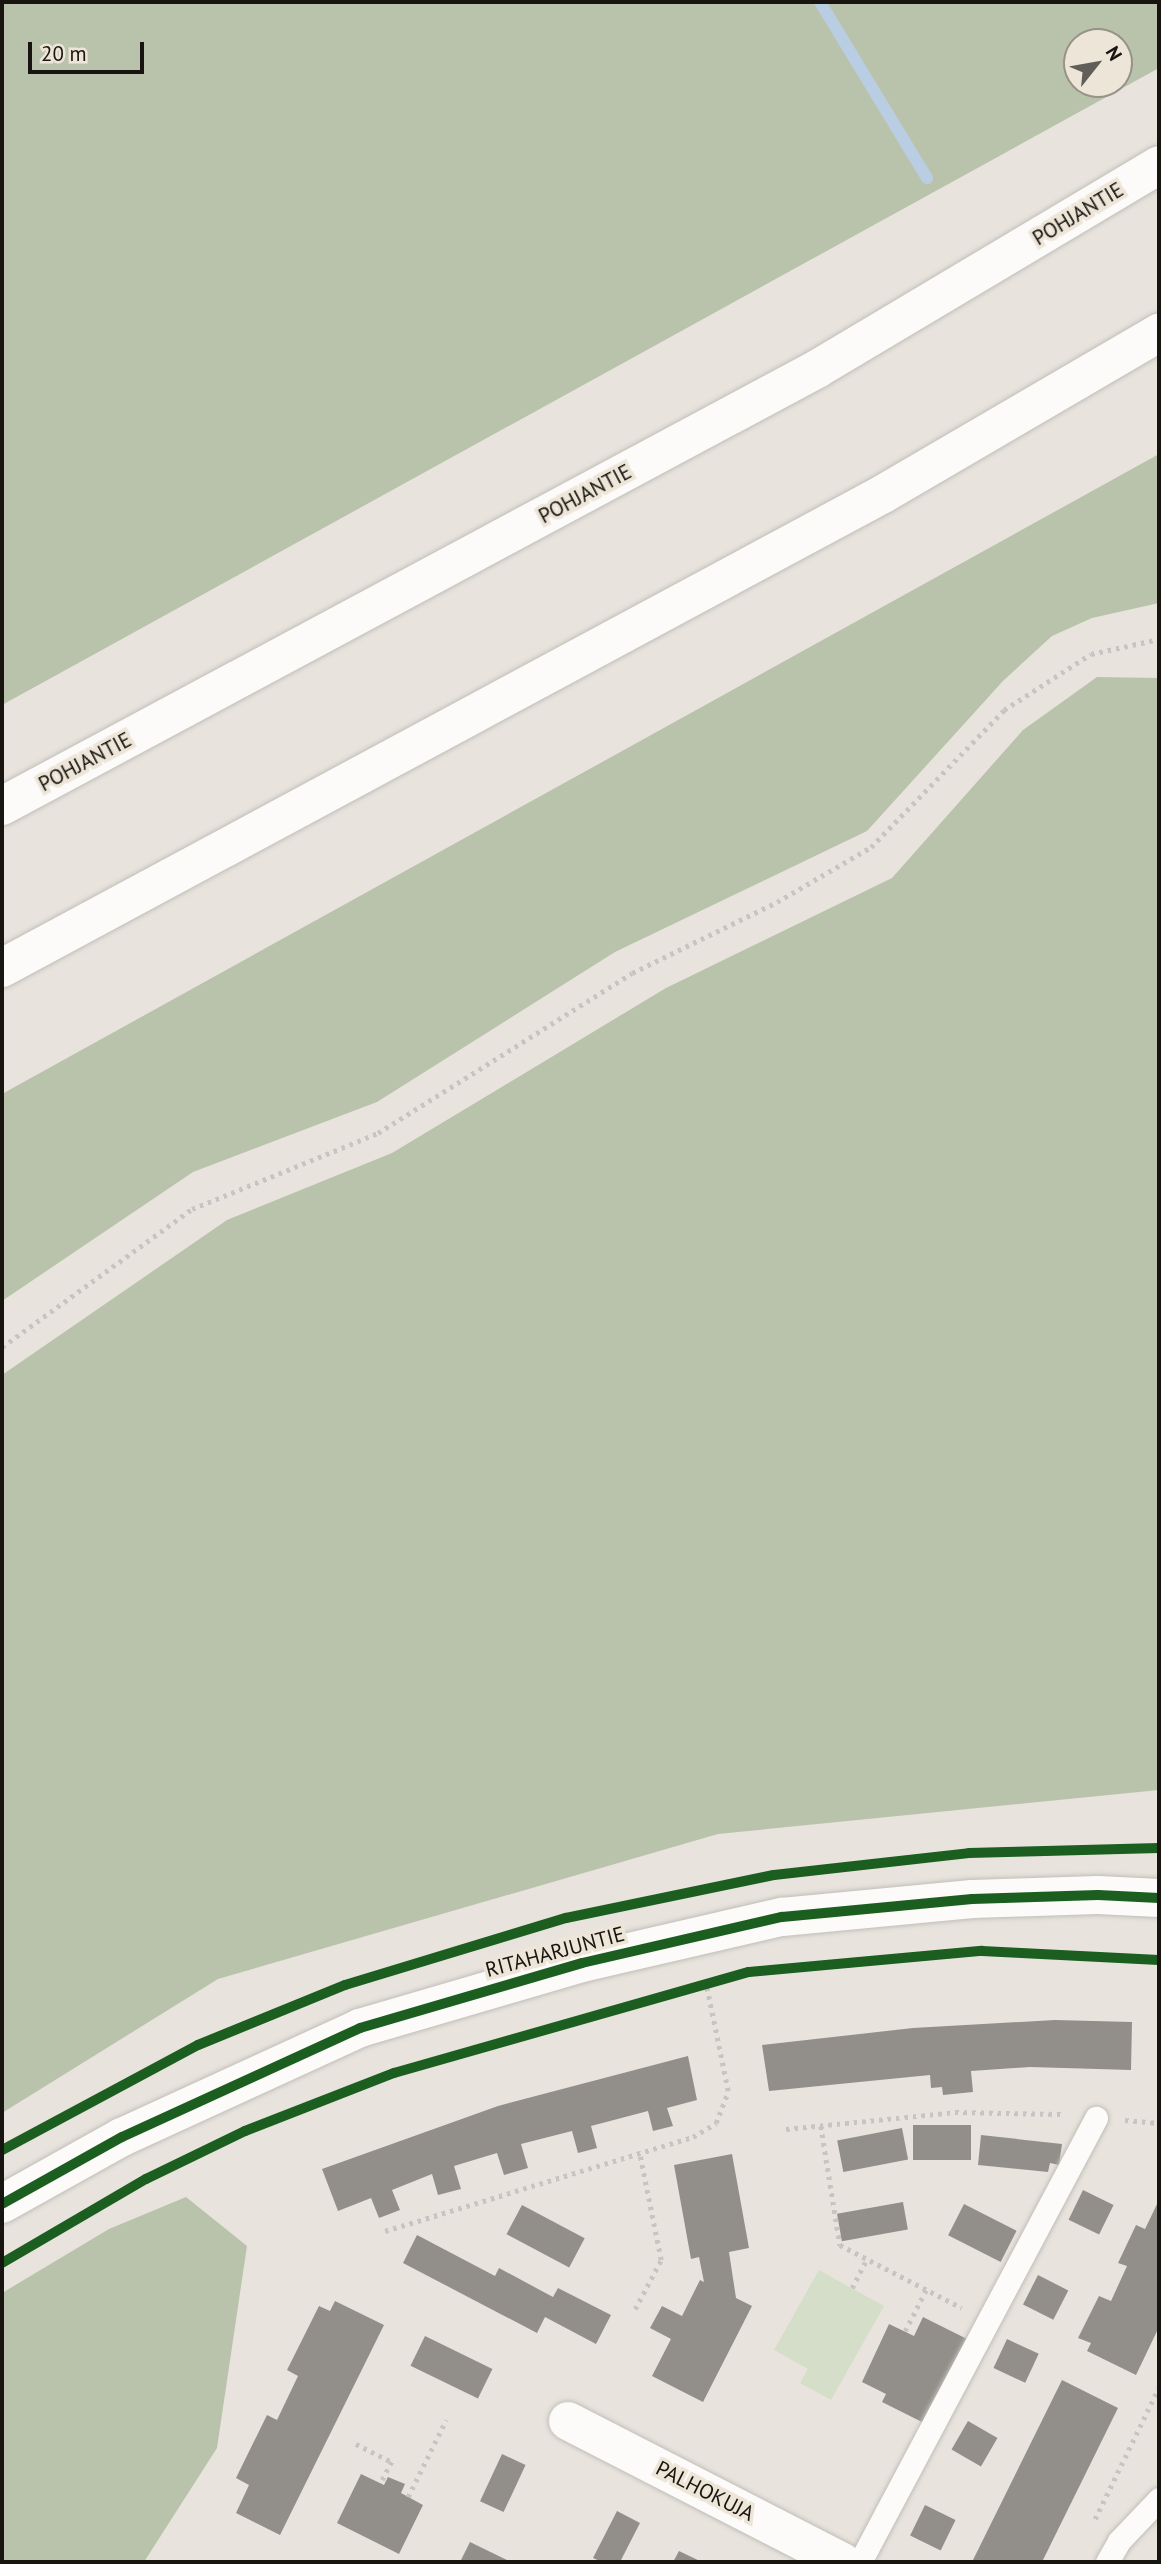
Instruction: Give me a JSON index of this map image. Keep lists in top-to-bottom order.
{
  "streets": {
    "main road": ["POHJANTIE", "RITAHARJUNTIE", "PALHOKUJA"]
  },
  "scale_bar": "20 m",
  "north": "top right"
}
